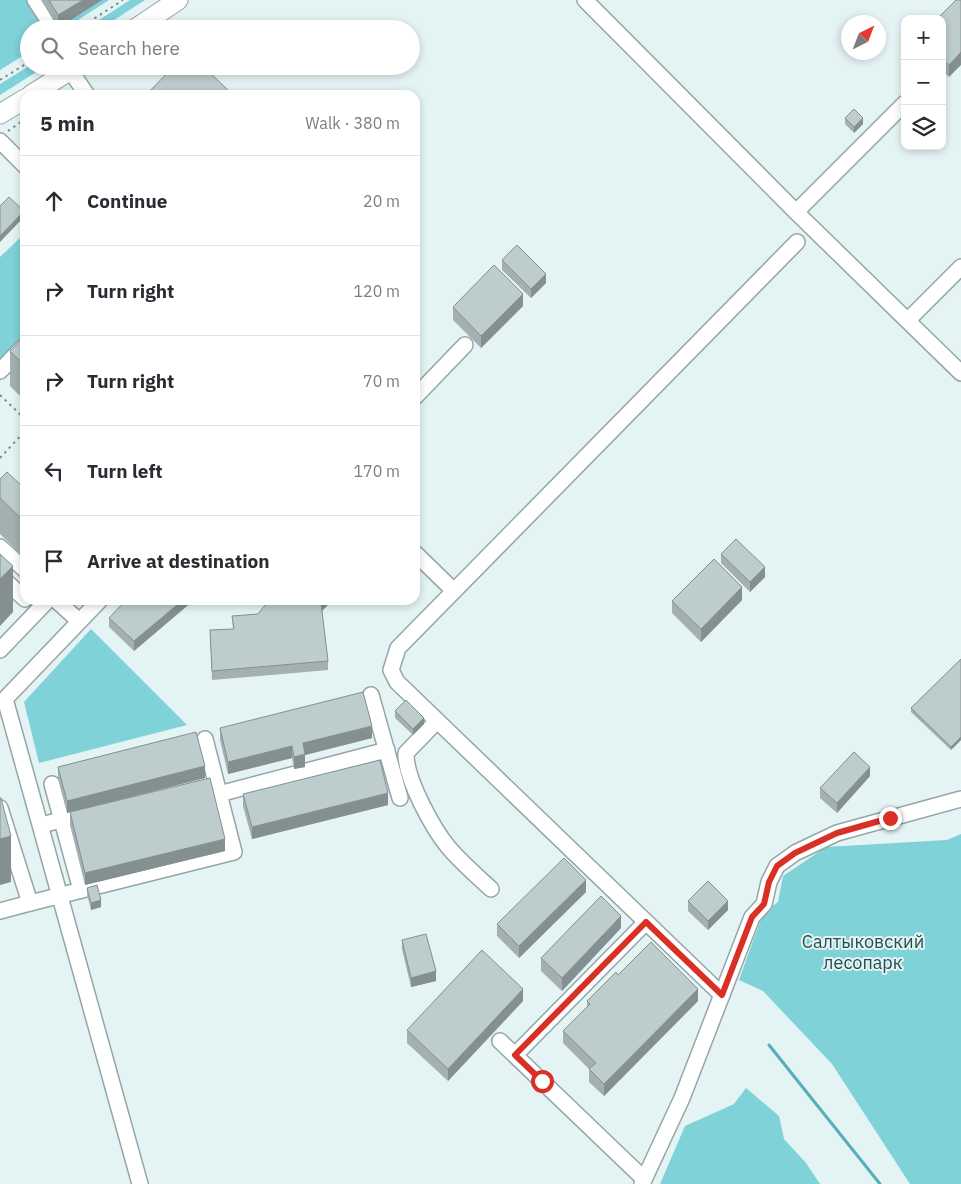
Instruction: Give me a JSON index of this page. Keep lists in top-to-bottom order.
{
  "parks": ["Салтыковский лесопарк"],
  "north": "top right",
  "page": {
    "map_buttons": ["+", "−"],
    "search": "Search here",
    "heading": ["5 min", "Walk · 380 m"],
    "list": [
      ["Continue", "20 m"],
      ["Turn right", "120 m"],
      ["Turn right", "70 m"],
      ["Turn left", "170 m"],
      "Arrive at destination"
    ]
  }
}
